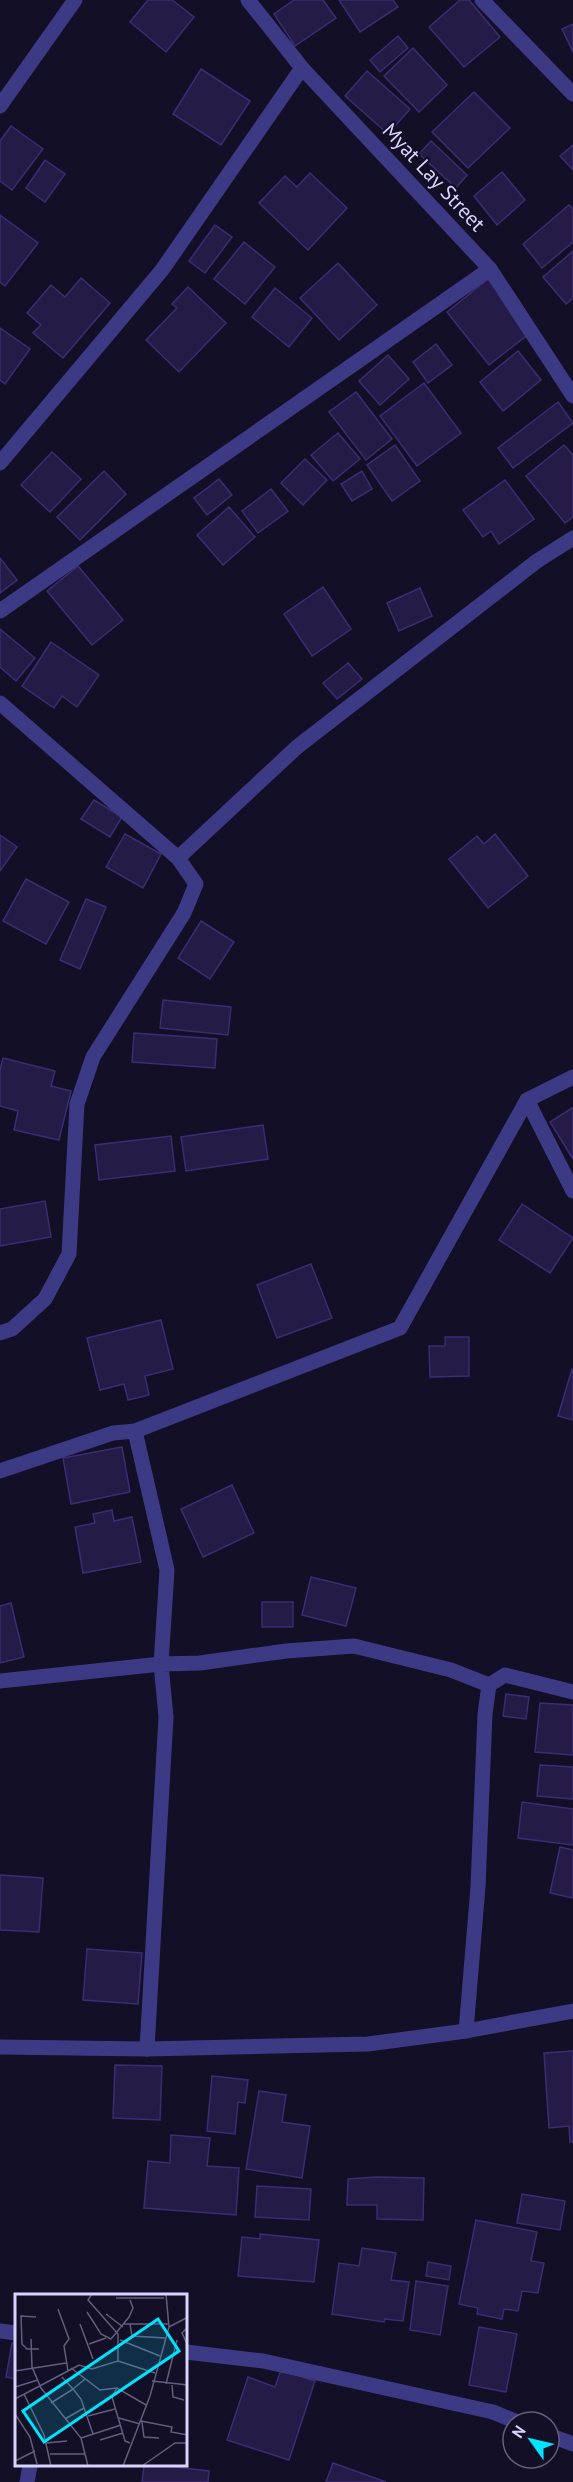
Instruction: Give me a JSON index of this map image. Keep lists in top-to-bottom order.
{
  "streets": {
    "street": ["Myat Lay Street"]
  },
  "north": "top left"
}
